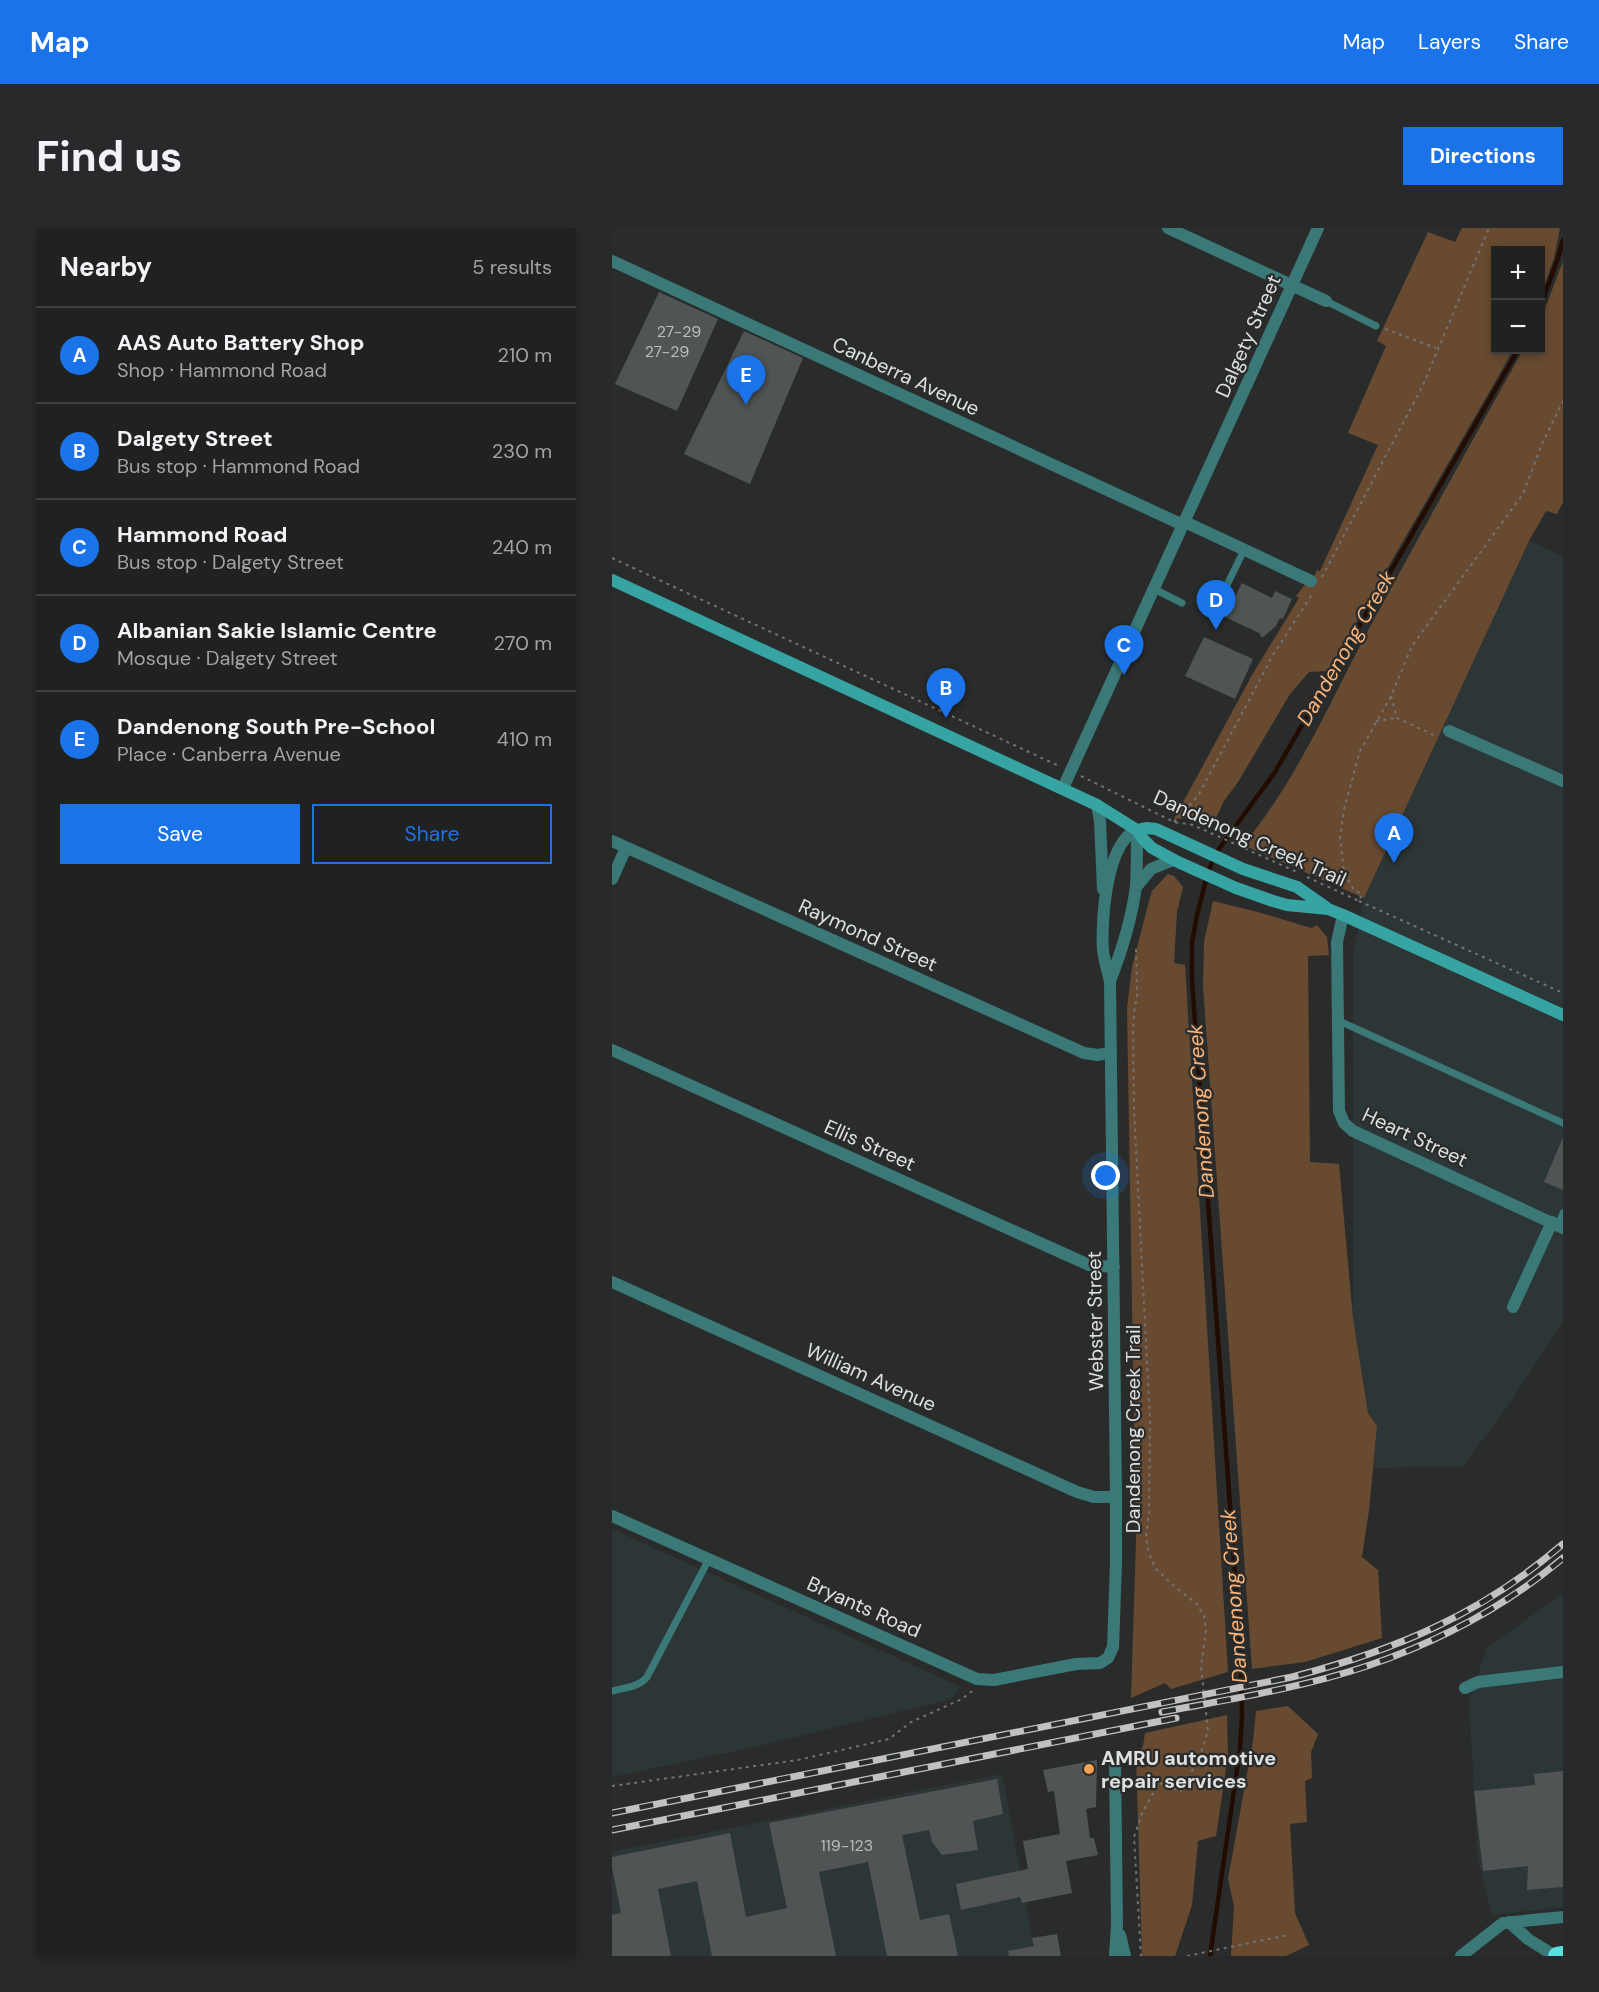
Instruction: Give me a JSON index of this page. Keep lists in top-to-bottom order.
{
  "streets": {
    "street": [
      "Dalgety Street",
      "Canberra Avenue",
      "Raymond Street",
      "Heart Street",
      "Ellis Street",
      "Webster Street",
      "William Avenue",
      "Bryants Road"
    ],
    "path": ["Dandenong Creek Trail"]
  },
  "crossings": [
    ["Dalgety Street", "Canberra Avenue"],
    ["Dalgety Street", "Dandenong Creek Trail"],
    ["Raymond Street", "Webster Street"],
    ["Ellis Street", "Webster Street"],
    ["Webster Street", "William Avenue"],
    ["Webster Street", "Bryants Road"]
  ],
  "water": ["Dandenong Creek"],
  "places": ["AMRU automotive repair services"],
  "house_numbers": ["27-29", "27-29", "119-123"],
  "page": {
    "header": "Map",
    "nav": ["Map", "Layers", "Share"],
    "buttons": [
      "Directions",
      ["Save", "Share"]
    ],
    "title": "Find us",
    "heading": ["Nearby", "5 results"],
    "map_buttons": ["+", "−"],
    "list": [
      {
        "mark": "A",
        "name": "AAS Auto Battery Shop",
        "note": "Shop · Hammond Road",
        "value": "210 m"
      },
      {
        "mark": "B",
        "name": "Dalgety Street",
        "note": "Bus stop · Hammond Road",
        "value": "230 m"
      },
      {
        "mark": "C",
        "name": "Hammond Road",
        "note": "Bus stop · Dalgety Street",
        "value": "240 m"
      },
      {
        "mark": "D",
        "name": "Albanian Sakie Islamic Centre",
        "note": "Mosque · Dalgety Street",
        "value": "270 m"
      },
      {
        "mark": "E",
        "name": "Dandenong South Pre-School",
        "note": "Place · Canberra Avenue",
        "value": "410 m"
      }
    ],
    "pins": [
      "E",
      "D",
      "C",
      "B",
      "A"
    ]
  }
}
